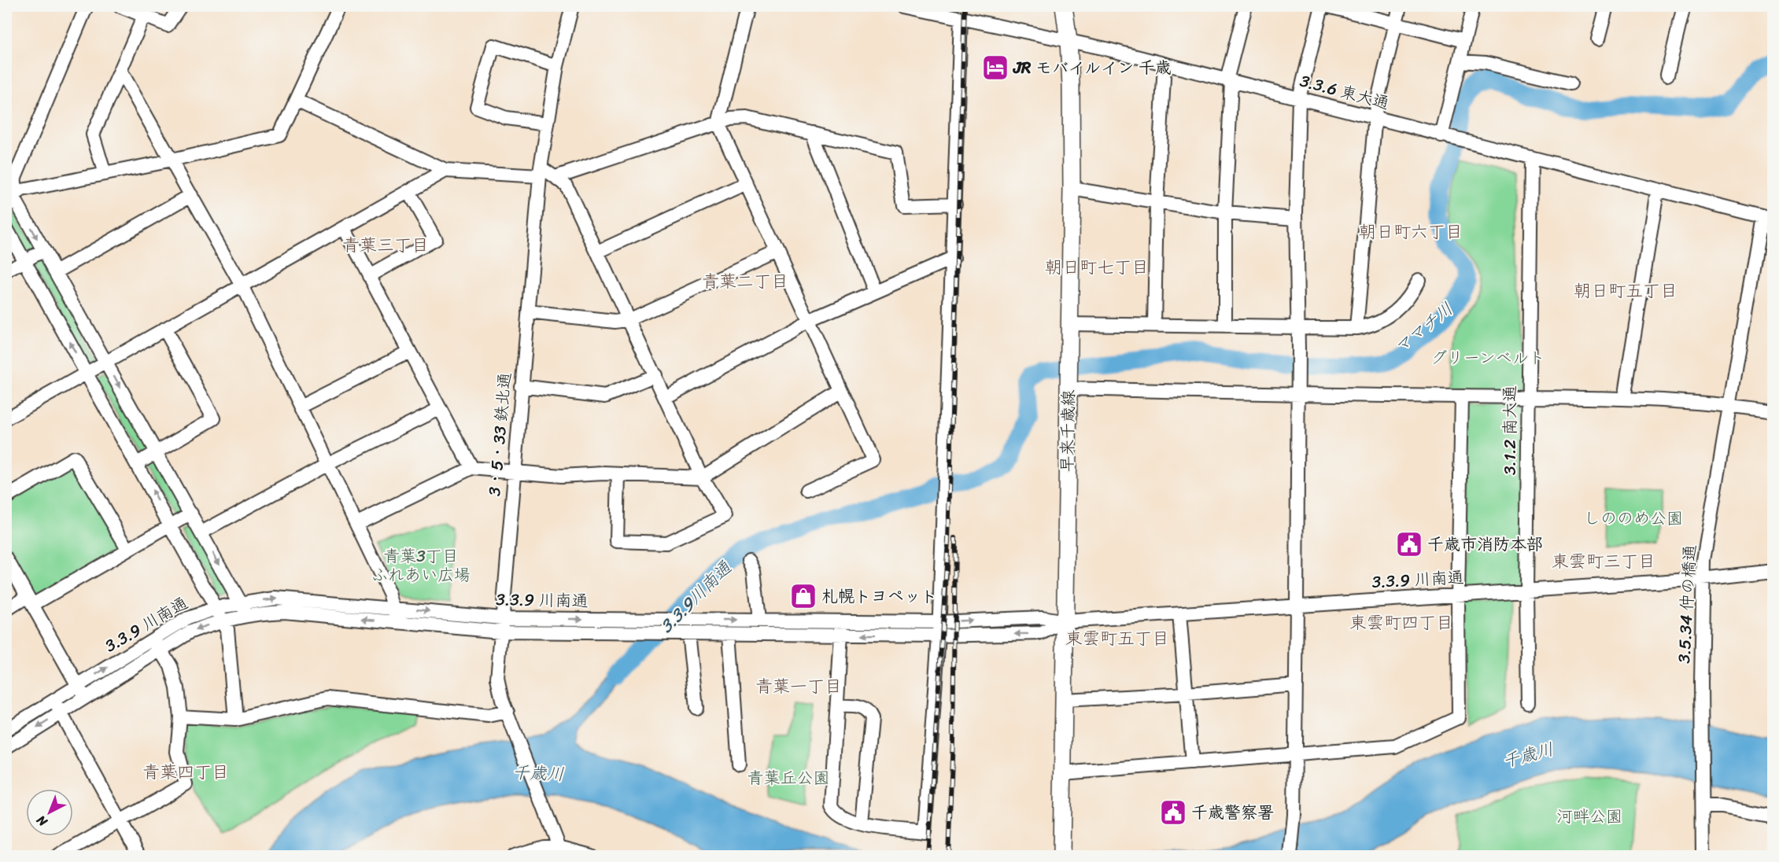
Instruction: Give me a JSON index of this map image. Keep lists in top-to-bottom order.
{
  "streets": {
    "main road": ["早来千歳線"],
    "street": [
      "3.3.6 東大通",
      "3.1.2 南大通",
      "3・5・33 鉄北通",
      "3.3.9 川南通",
      "3.5.34 仲の橋通"
    ]
  },
  "crossings": [
    ["3.3.6 東大通", "3.1.2 南大通"],
    ["3.3.6 東大通", "早来千歳線"],
    ["3.3.6 東大通", "3.5.34 仲の橋通"],
    ["3.1.2 南大通", "3.3.9 川南通"],
    ["早来千歳線", "3.3.9 川南通"],
    ["3・5・33 鉄北通", "3.3.9 川南通"],
    ["3.3.9 川南通", "3.5.34 仲の橋通"]
  ],
  "districts": [
    "朝日町六丁目",
    "青葉三丁目",
    "朝日町七丁目",
    "青葉二丁目",
    "朝日町五丁目",
    "東雲町三丁目",
    "東雲町四丁目",
    "東雲町五丁目",
    "青葉一丁目",
    "青葉四丁目"
  ],
  "water": ["ママチ川", "3.3.9川南通", "千歳川"],
  "parks": [
    "グリーンベルト",
    "しののめ公園",
    "青葉3丁目 ふれあい広場",
    "青葉丘公園",
    "河畔公園"
  ],
  "places": {
    "hotel": ["JR モバイルイン 千歳"],
    "public building": ["千歳市消防本部", "千歳警察署"],
    "shop": ["札幌トヨペット"]
  },
  "north": "bottom left"
}
